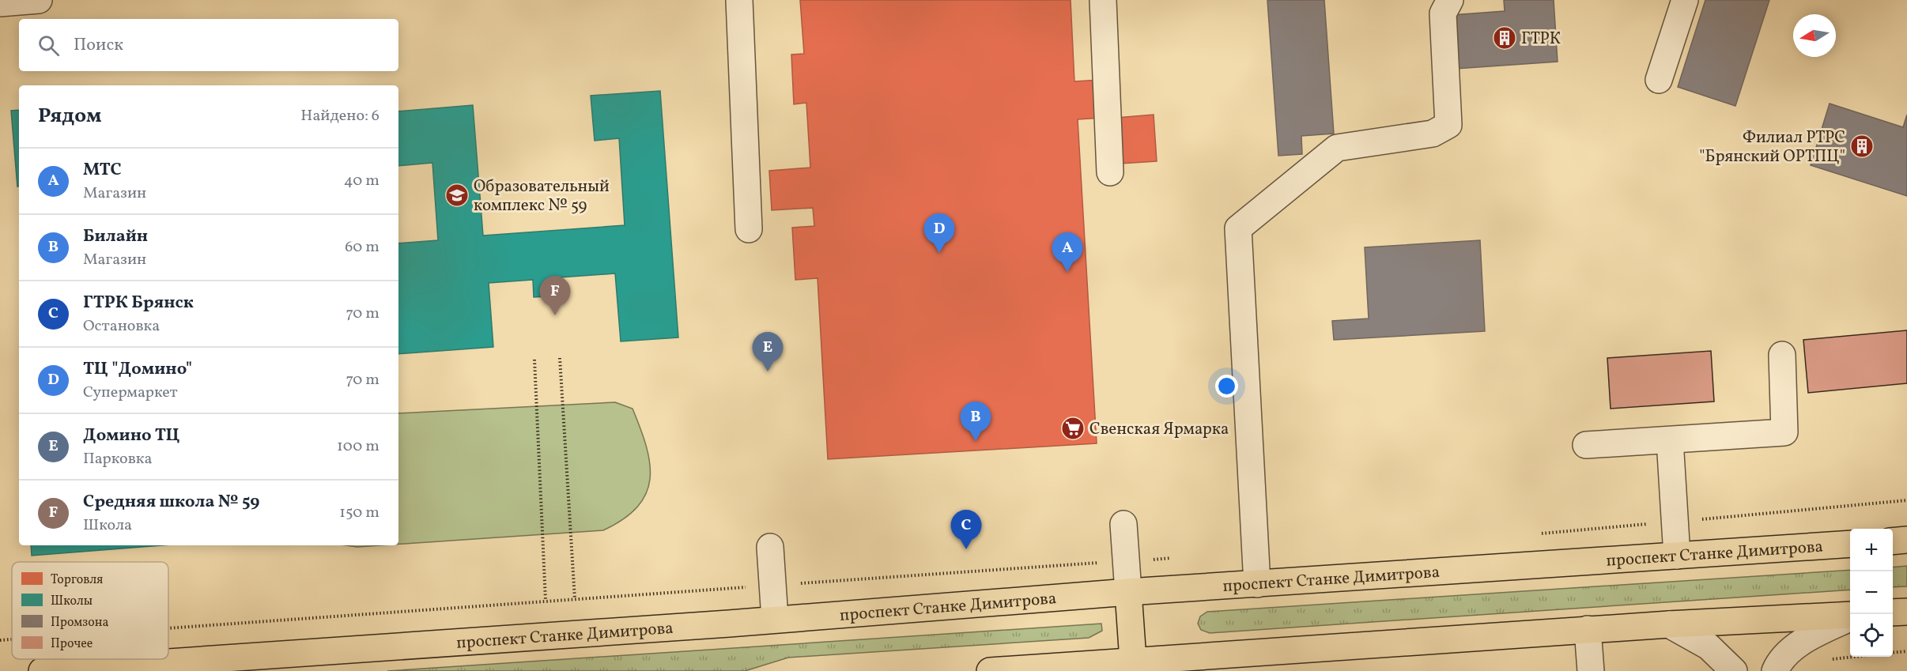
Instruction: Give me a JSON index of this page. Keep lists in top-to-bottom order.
{
  "streets": {
    "main road": ["проспект Станке Димитрова"]
  },
  "places": {
    "building": ["ГТРК", "Филиал РТРС \"Брянский ОРТПЦ\""],
    "school or university": ["Образовательный комплекс № 59"],
    "supermarket": ["Свенская Ярмарка"]
  },
  "legend": [
    "Торговля",
    "Школы",
    "Промзона",
    "Прочее"
  ],
  "north": "left",
  "page": {
    "search": "Поиск",
    "heading": ["Рядом", "Найдено: 6"],
    "list": [
      {
        "mark": "A",
        "name": "МТС",
        "note": "Магазин",
        "value": "40 m"
      },
      {
        "mark": "B",
        "name": "Билайн",
        "note": "Магазин",
        "value": "60 m"
      },
      {
        "mark": "C",
        "name": "ГТРК Брянск",
        "note": "Остановка",
        "value": "70 m"
      },
      {
        "mark": "D",
        "name": "ТЦ \"Домино\"",
        "note": "Супермаркет",
        "value": "70 m"
      },
      {
        "mark": "E",
        "name": "Домино ТЦ",
        "note": "Парковка",
        "value": "100 m"
      },
      {
        "mark": "F",
        "name": "Средняя школа № 59",
        "note": "Школа",
        "value": "150 m"
      }
    ],
    "pins": [
      "D",
      "A",
      "F",
      "E",
      "B",
      "C"
    ],
    "map_buttons": ["+", "−"]
  }
}
